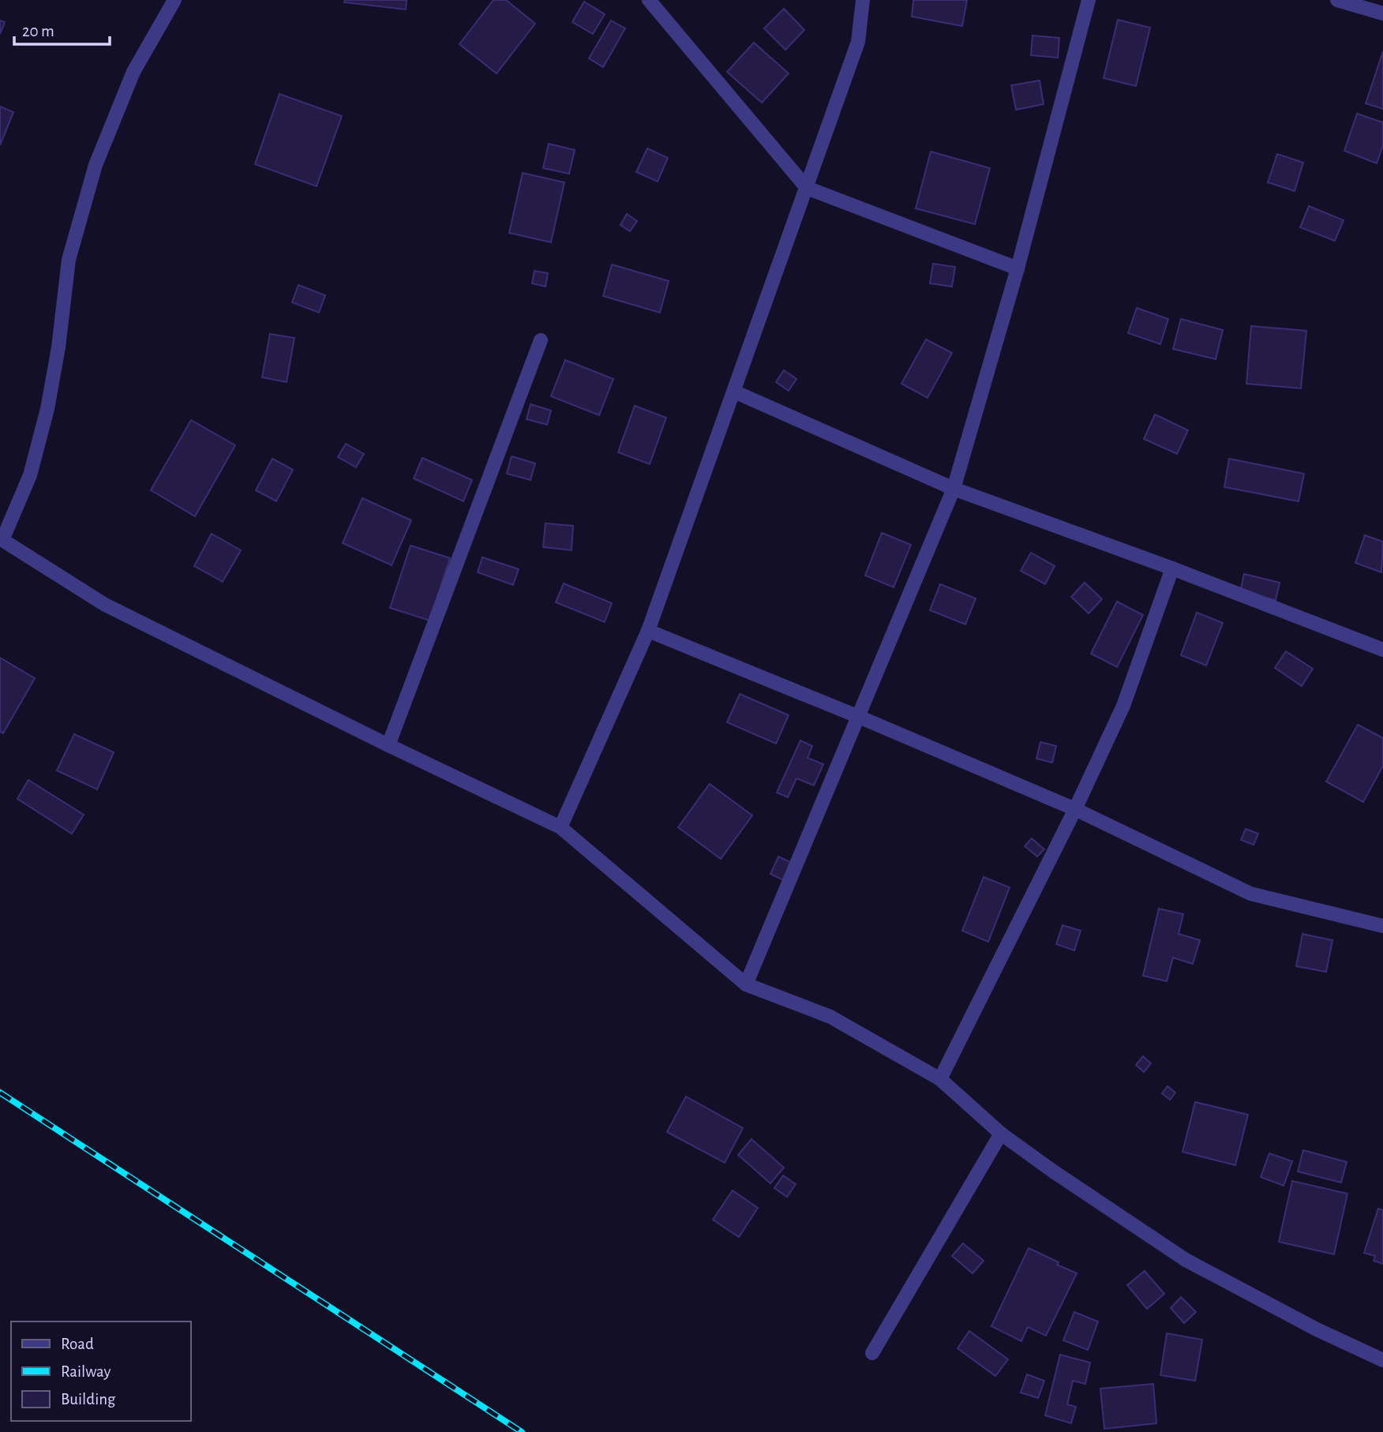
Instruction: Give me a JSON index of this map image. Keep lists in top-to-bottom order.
{
  "legend": ["Road", "Railway", "Building"],
  "scale_bar": "20 m"
}
